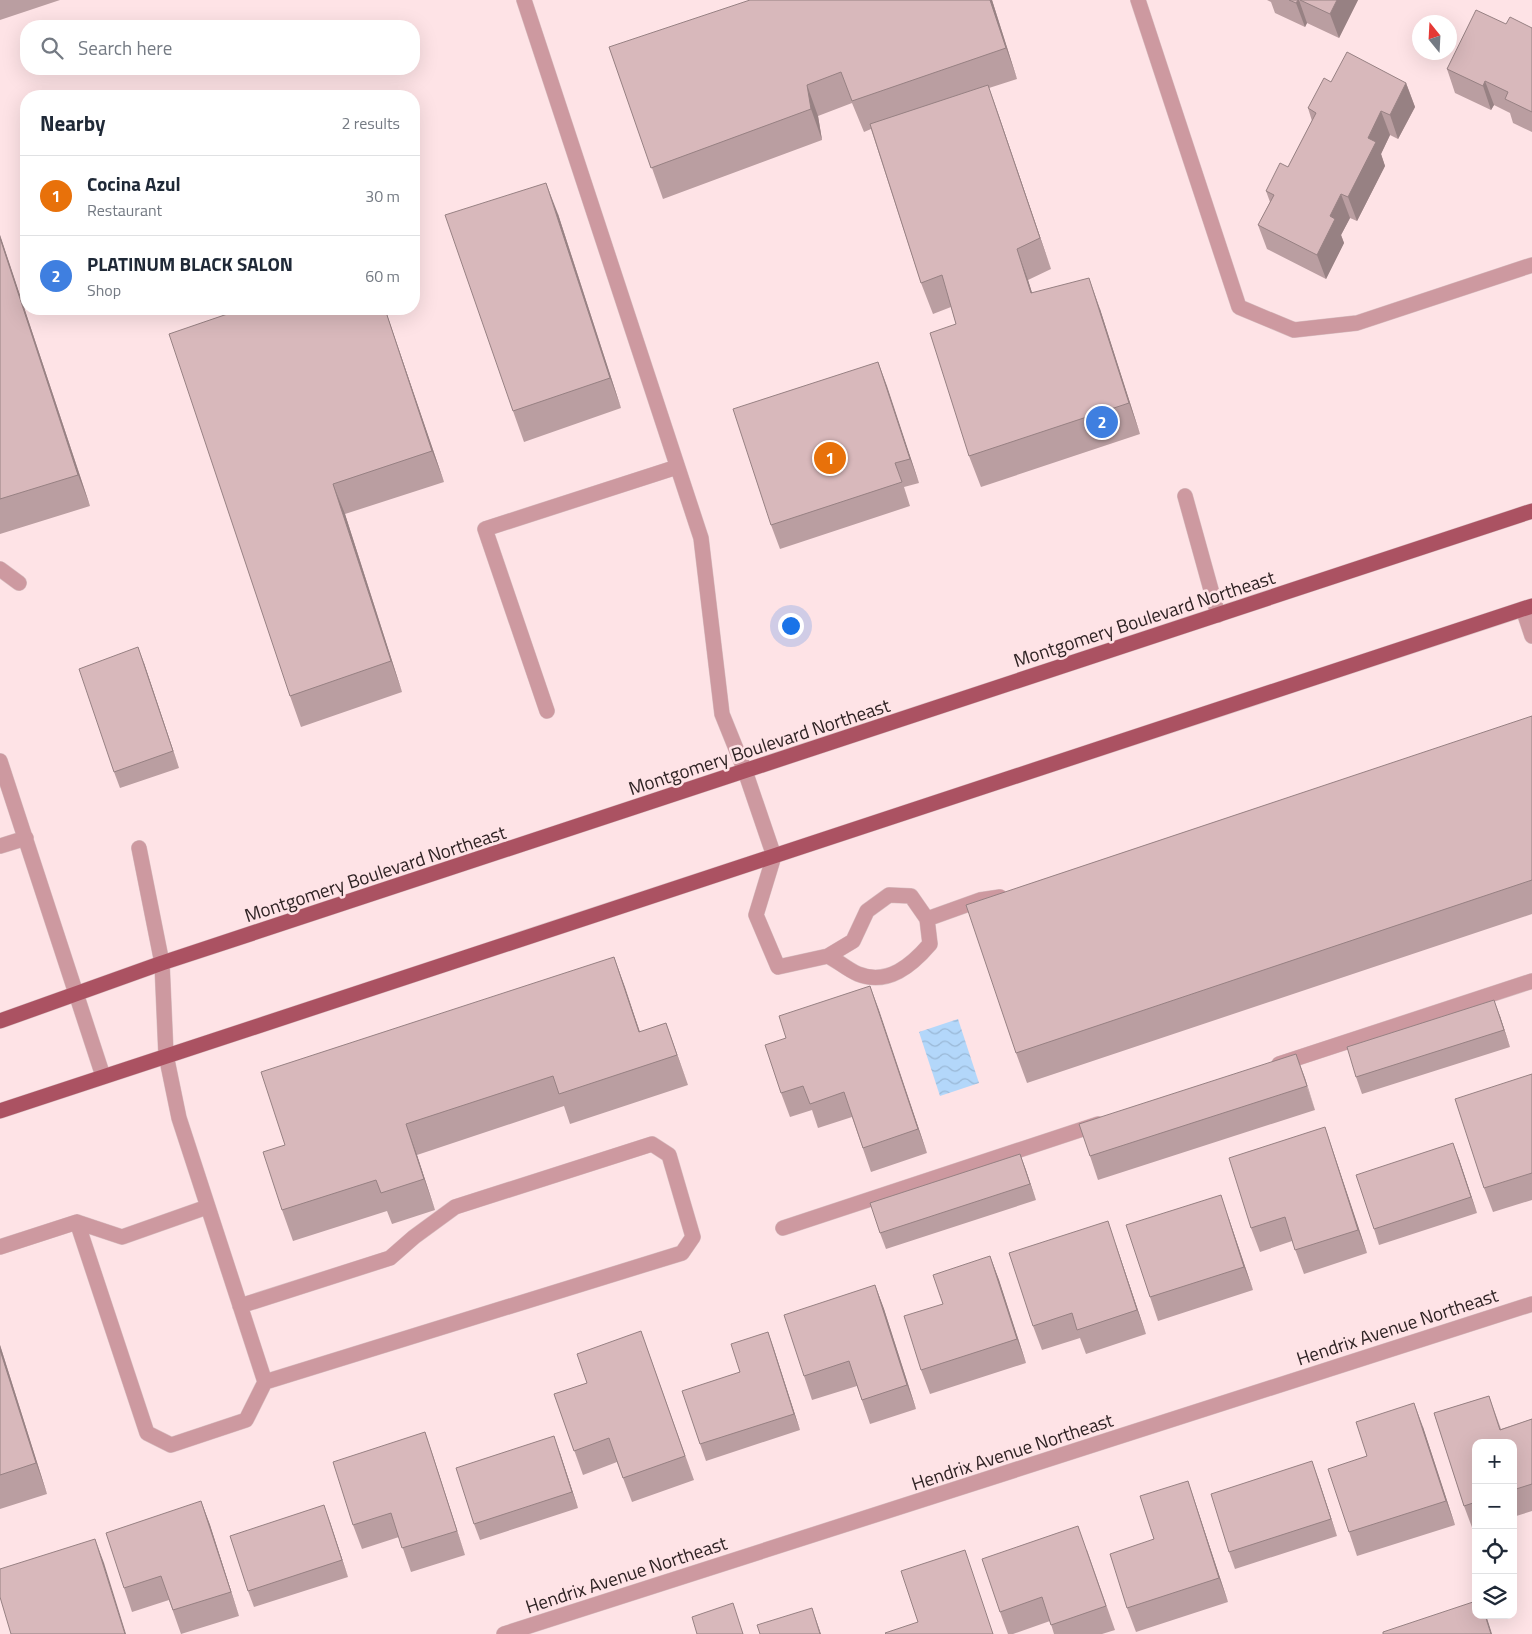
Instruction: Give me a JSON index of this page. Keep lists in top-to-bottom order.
{
  "streets": {
    "main road": ["Montgomery Boulevard Northeast"],
    "street": ["Hendrix Avenue Northeast"]
  },
  "north": "top",
  "page": {
    "search": "Search here",
    "heading": ["Nearby", "2 results"],
    "list": [
      {
        "mark": "1",
        "name": "Cocina Azul",
        "note": "Restaurant",
        "value": "30 m"
      },
      {
        "mark": "2",
        "name": "PLATINUM BLACK SALON",
        "note": "Shop",
        "value": "60 m"
      }
    ],
    "pins": ["2", "1"],
    "map_buttons": ["+", "−"]
  }
}
